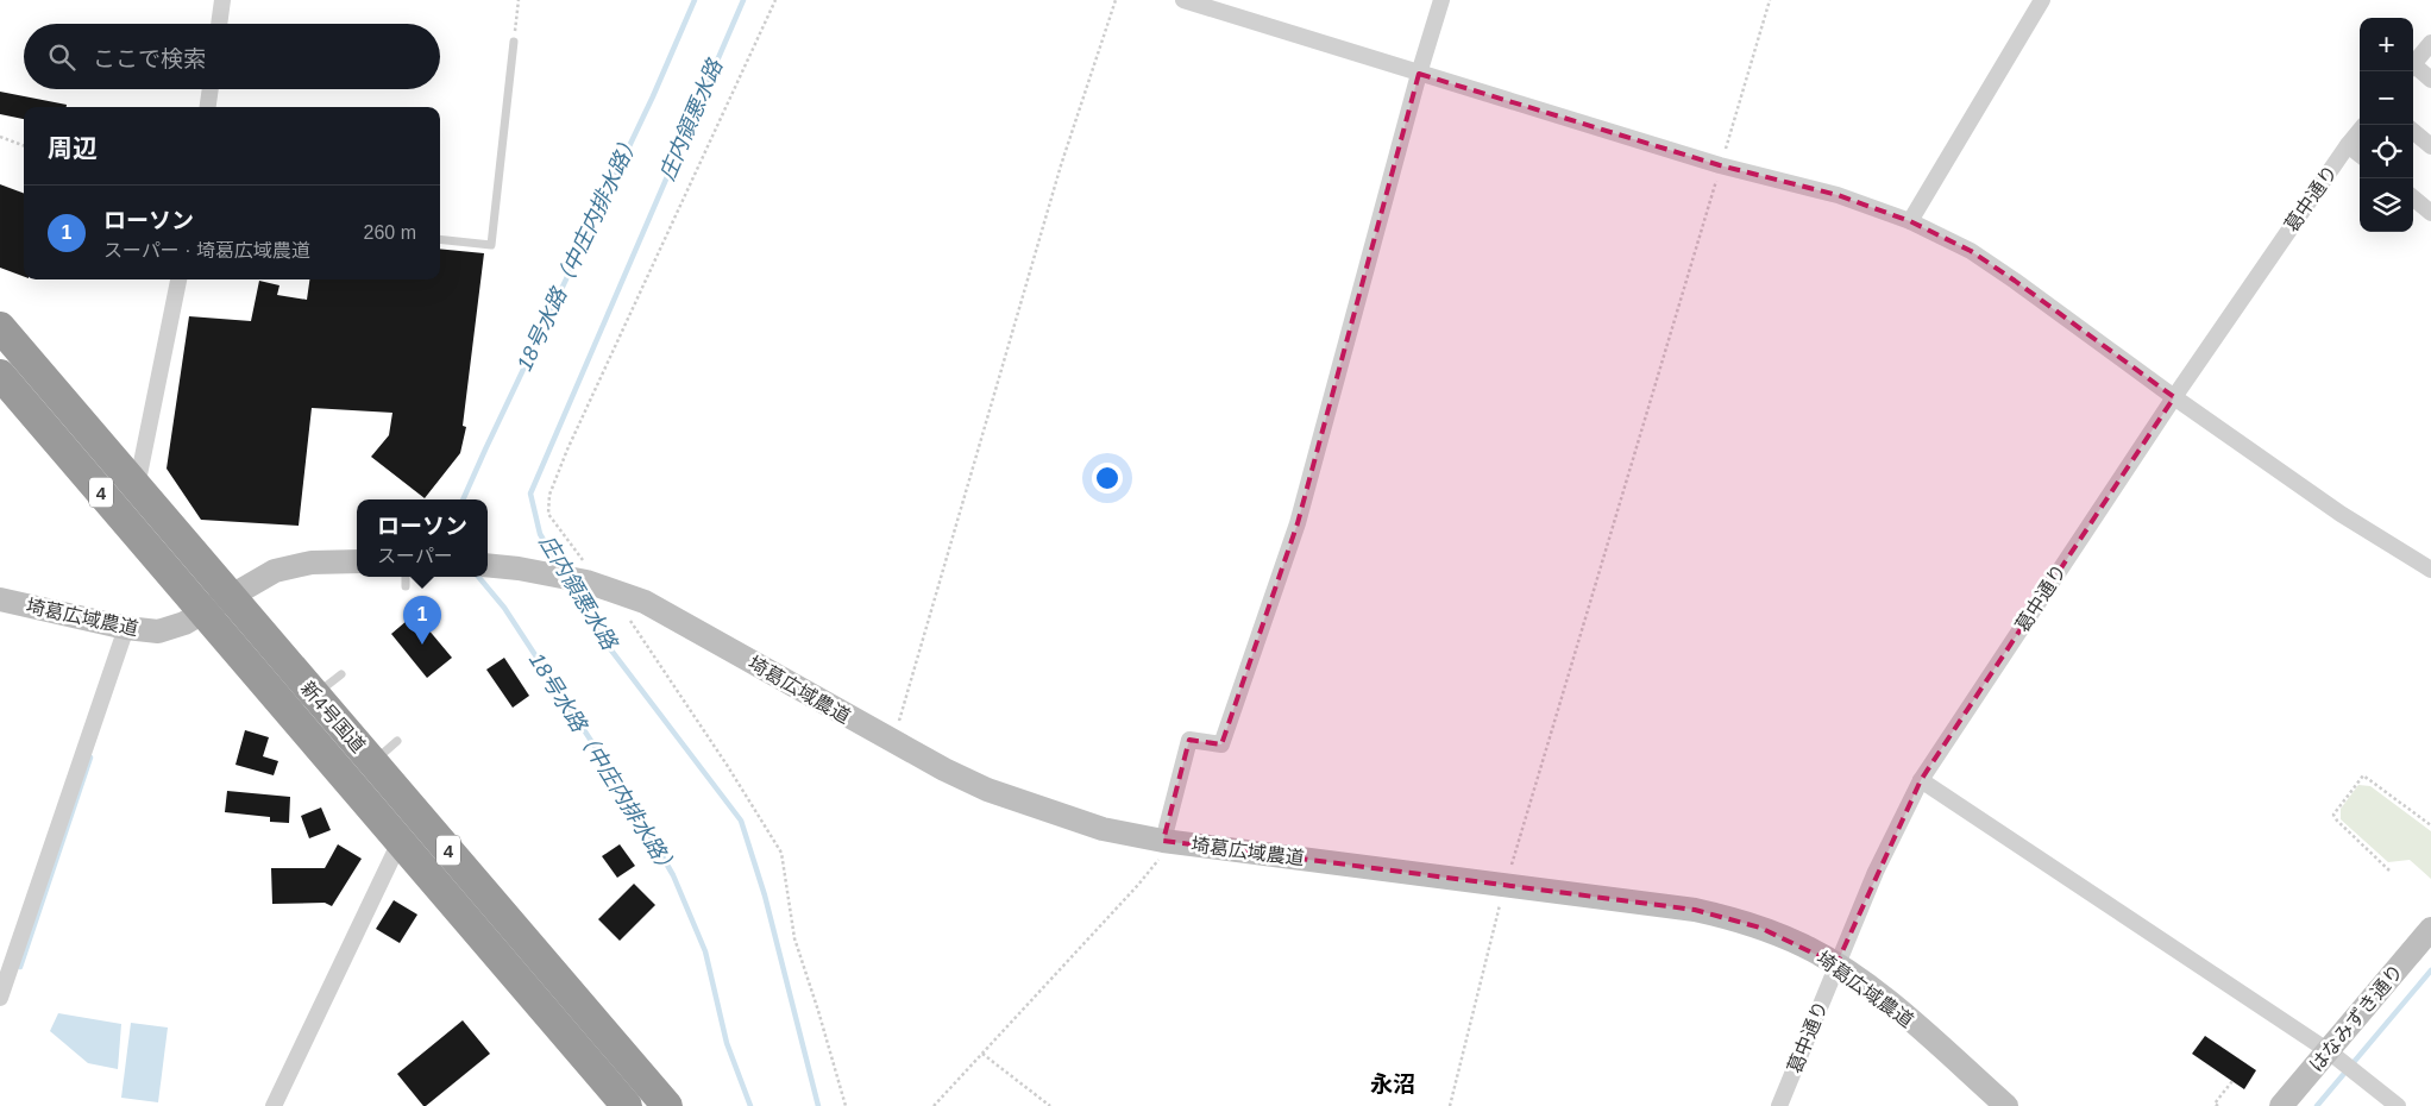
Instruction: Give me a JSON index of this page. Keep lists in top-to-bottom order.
{
  "streets": {
    "highway": ["4", "新4号国道"],
    "street": ["葛中通り", "埼葛広域農道", "はなみずき通り"]
  },
  "crossings": [
    ["葛中通り", "埼葛広域農道"],
    ["埼葛広域農道", "新4号国道"]
  ],
  "districts": ["永沼"],
  "water": ["庄内領悪水路", "18号水路（中庄内排水路）"],
  "page": {
    "map_buttons": ["+", "−"],
    "search": "ここで検索",
    "heading": "周辺",
    "list": [
      {
        "mark": "1",
        "name": "ローソン",
        "note": "スーパー · 埼葛広域農道",
        "value": "260 m"
      }
    ],
    "popup": ["ローソン", "スーパー"],
    "pins": "1"
  }
}
